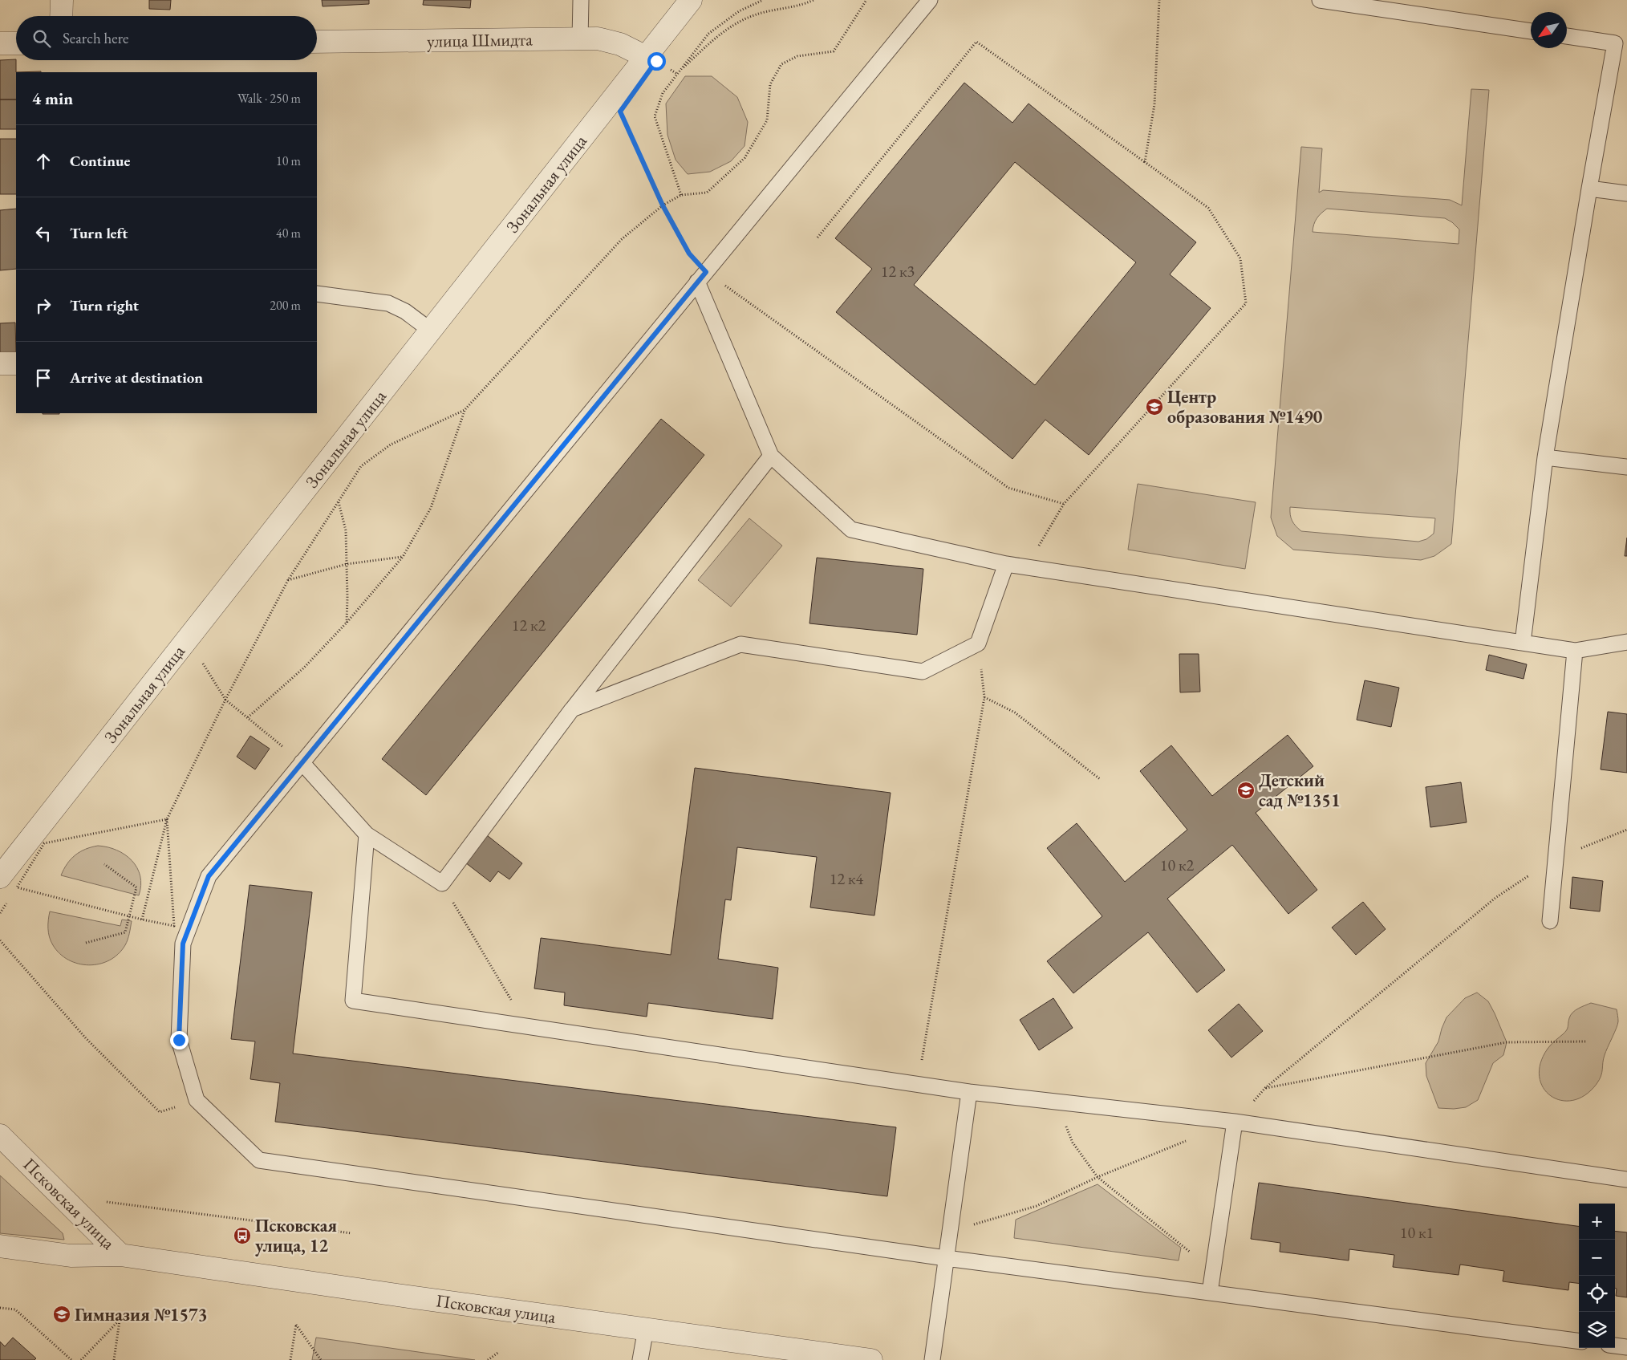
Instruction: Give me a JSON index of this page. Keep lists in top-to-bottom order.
{
  "streets": {
    "street": ["улица Шмидта", "Зональная улица", "Псковская улица"]
  },
  "crossings": [
    ["улица Шмидта", "Зональная улица"]
  ],
  "places": {
    "school or university": ["Центр образования №1490", "Детский сад №1351", "Гимназия №1573"],
    "bus stop": ["Псковская улица, 12"]
  },
  "house_numbers": [
    "12 к3",
    "12 к2",
    "10 к2",
    "12 к4",
    "10 к1"
  ],
  "north": "bottom left",
  "page": {
    "search": "Search here",
    "heading": ["4 min", "Walk · 250 m"],
    "list": [
      ["Continue", "10 m"],
      ["Turn left", "40 m"],
      ["Turn right", "200 m"],
      "Arrive at destination"
    ],
    "map_buttons": ["+", "−"]
  }
}
